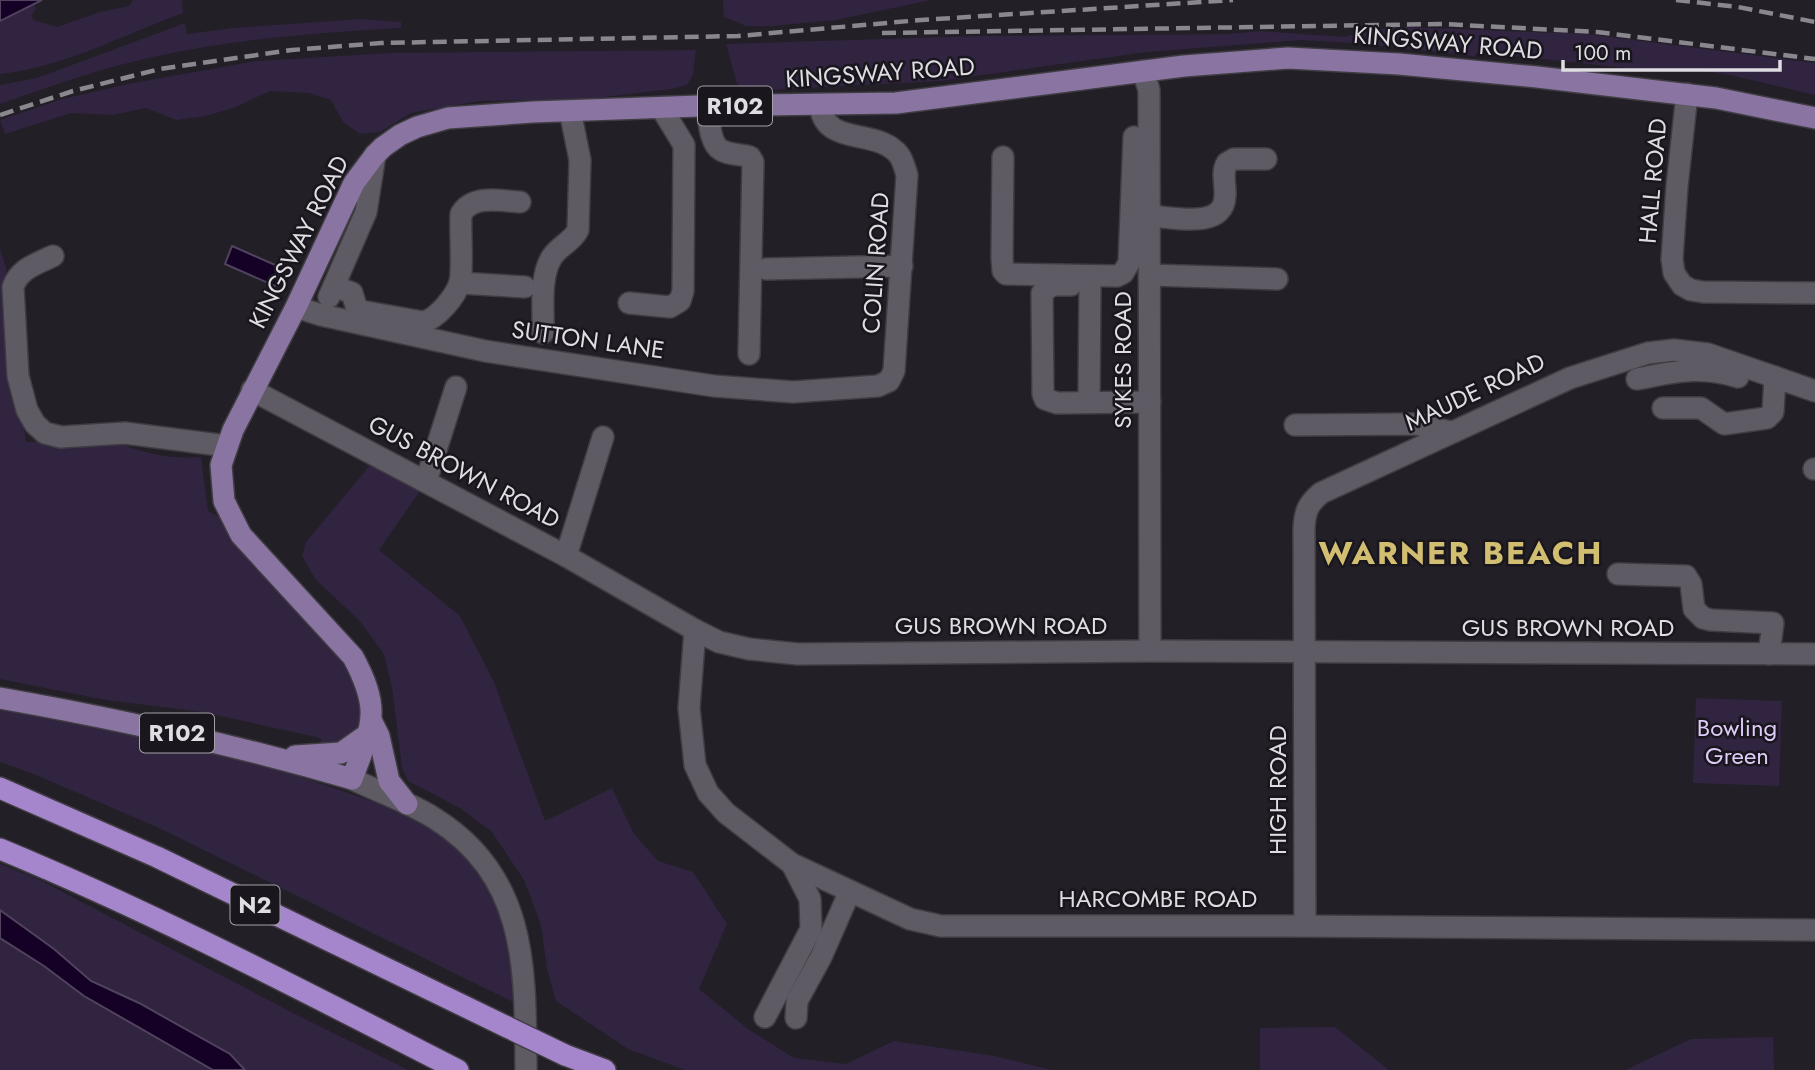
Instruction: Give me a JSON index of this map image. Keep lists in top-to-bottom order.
{
  "streets": {
    "highway": ["N2"],
    "main road": ["KINGSWAY ROAD", "R102"],
    "street": [
      "HALL ROAD",
      "COLIN ROAD",
      "SUTTON LANE",
      "SYKES ROAD",
      "MAUDE ROAD",
      "GUS BROWN ROAD",
      "HIGH ROAD",
      "HARCOMBE ROAD"
    ]
  },
  "crossings": [
    ["KINGSWAY ROAD", "R102"],
    ["KINGSWAY ROAD", "HALL ROAD"],
    ["KINGSWAY ROAD", "COLIN ROAD"],
    ["KINGSWAY ROAD", "SUTTON LANE"],
    ["KINGSWAY ROAD", "SYKES ROAD"],
    ["KINGSWAY ROAD", "GUS BROWN ROAD"],
    ["COLIN ROAD", "SUTTON LANE"],
    ["SYKES ROAD", "GUS BROWN ROAD"],
    ["MAUDE ROAD", "GUS BROWN ROAD"],
    ["MAUDE ROAD", "HIGH ROAD"],
    ["GUS BROWN ROAD", "HIGH ROAD"],
    ["GUS BROWN ROAD", "HARCOMBE ROAD"],
    ["HIGH ROAD", "HARCOMBE ROAD"]
  ],
  "districts": ["WARNER BEACH"],
  "parks": ["Bowling Green"],
  "scale_bar": "100 m"
}
